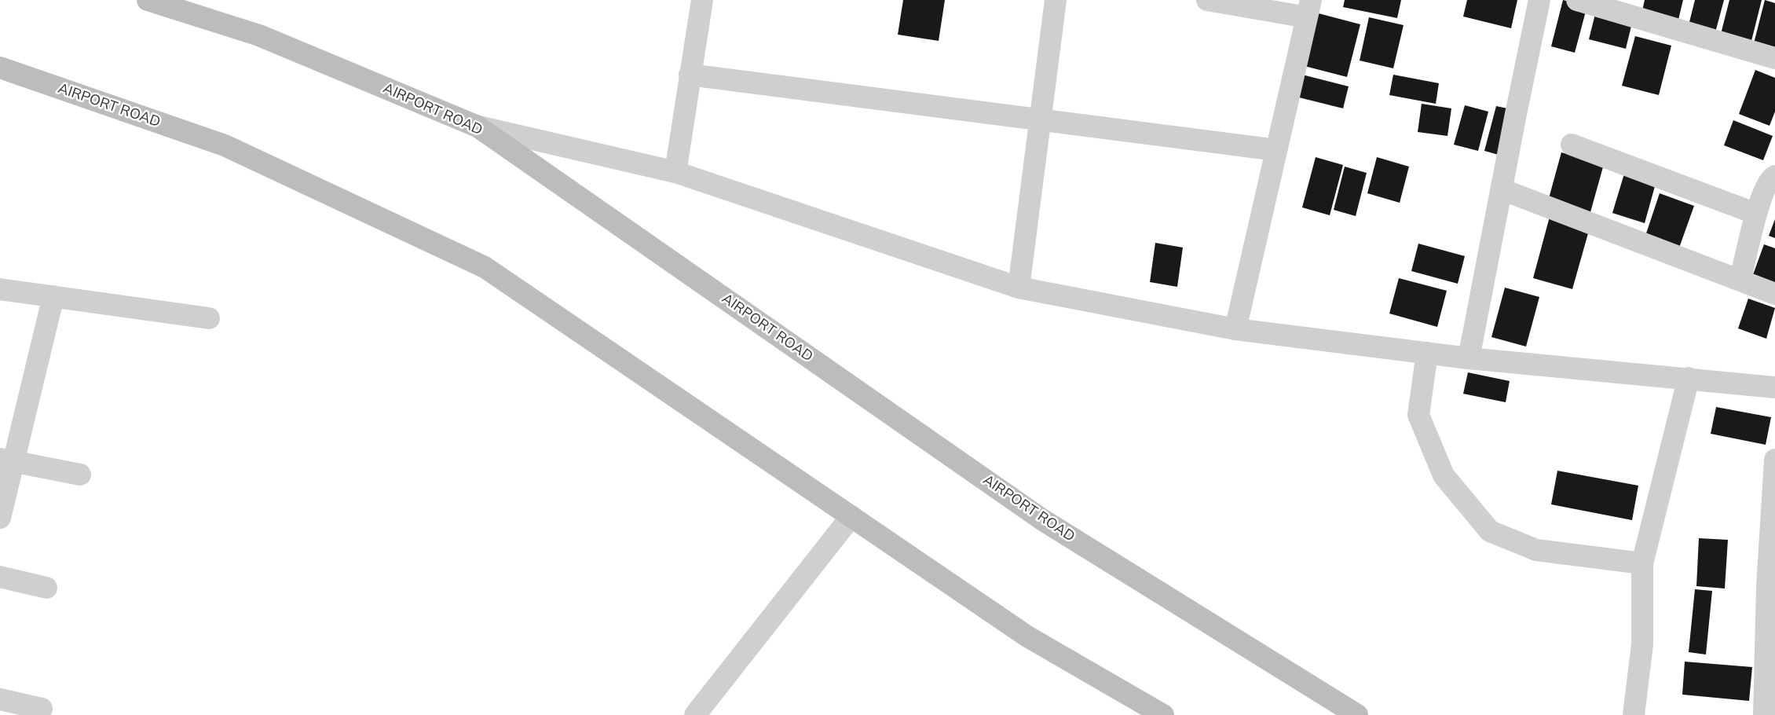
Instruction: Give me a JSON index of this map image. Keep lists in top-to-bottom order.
{
  "streets": {
    "main road": ["AIRPORT ROAD"]
  }
}
